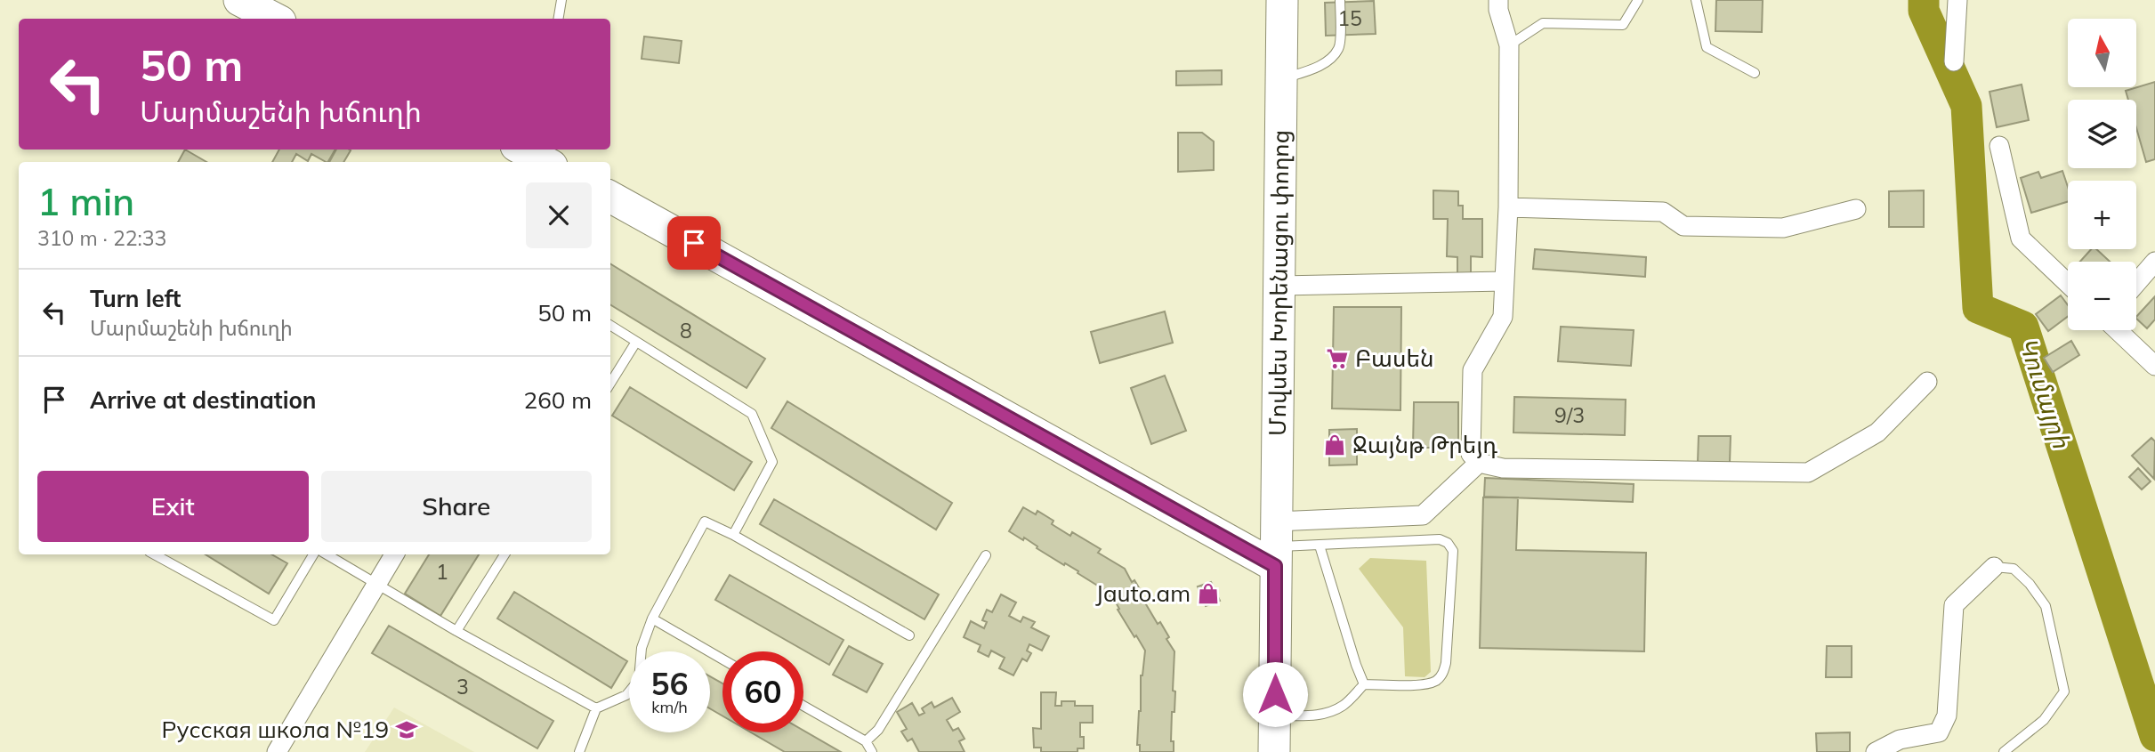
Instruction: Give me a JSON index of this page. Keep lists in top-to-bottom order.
{
  "streets": {
    "main road": ["Մովսես Խորենացու փողոց"]
  },
  "water": ["Կումայրի"],
  "places": {
    "supermarket": ["Բասեն"],
    "shop": ["Ջայնթ Թրեյդ", "Jauto.am"],
    "school or university": ["Русская школа №19"]
  },
  "house_numbers": [
    "15",
    "8",
    "9/3",
    "1",
    "3"
  ],
  "north": "top",
  "page": {
    "map_buttons": ["+", "−"],
    "turn": ["50 m", "Մարմաշենի խճուղի"],
    "heading": ["1 min", "310 m · 22:33"],
    "list": [
      {
        "name": "Turn left",
        "note": "Մարմաշենի խճուղի",
        "value": "50 m"
      },
      {
        "name": "Arrive at destination",
        "value": "260 m"
      }
    ],
    "buttons": ["Exit", "Share"],
    "speed": "56 km/h",
    "limit": "60"
  }
}
